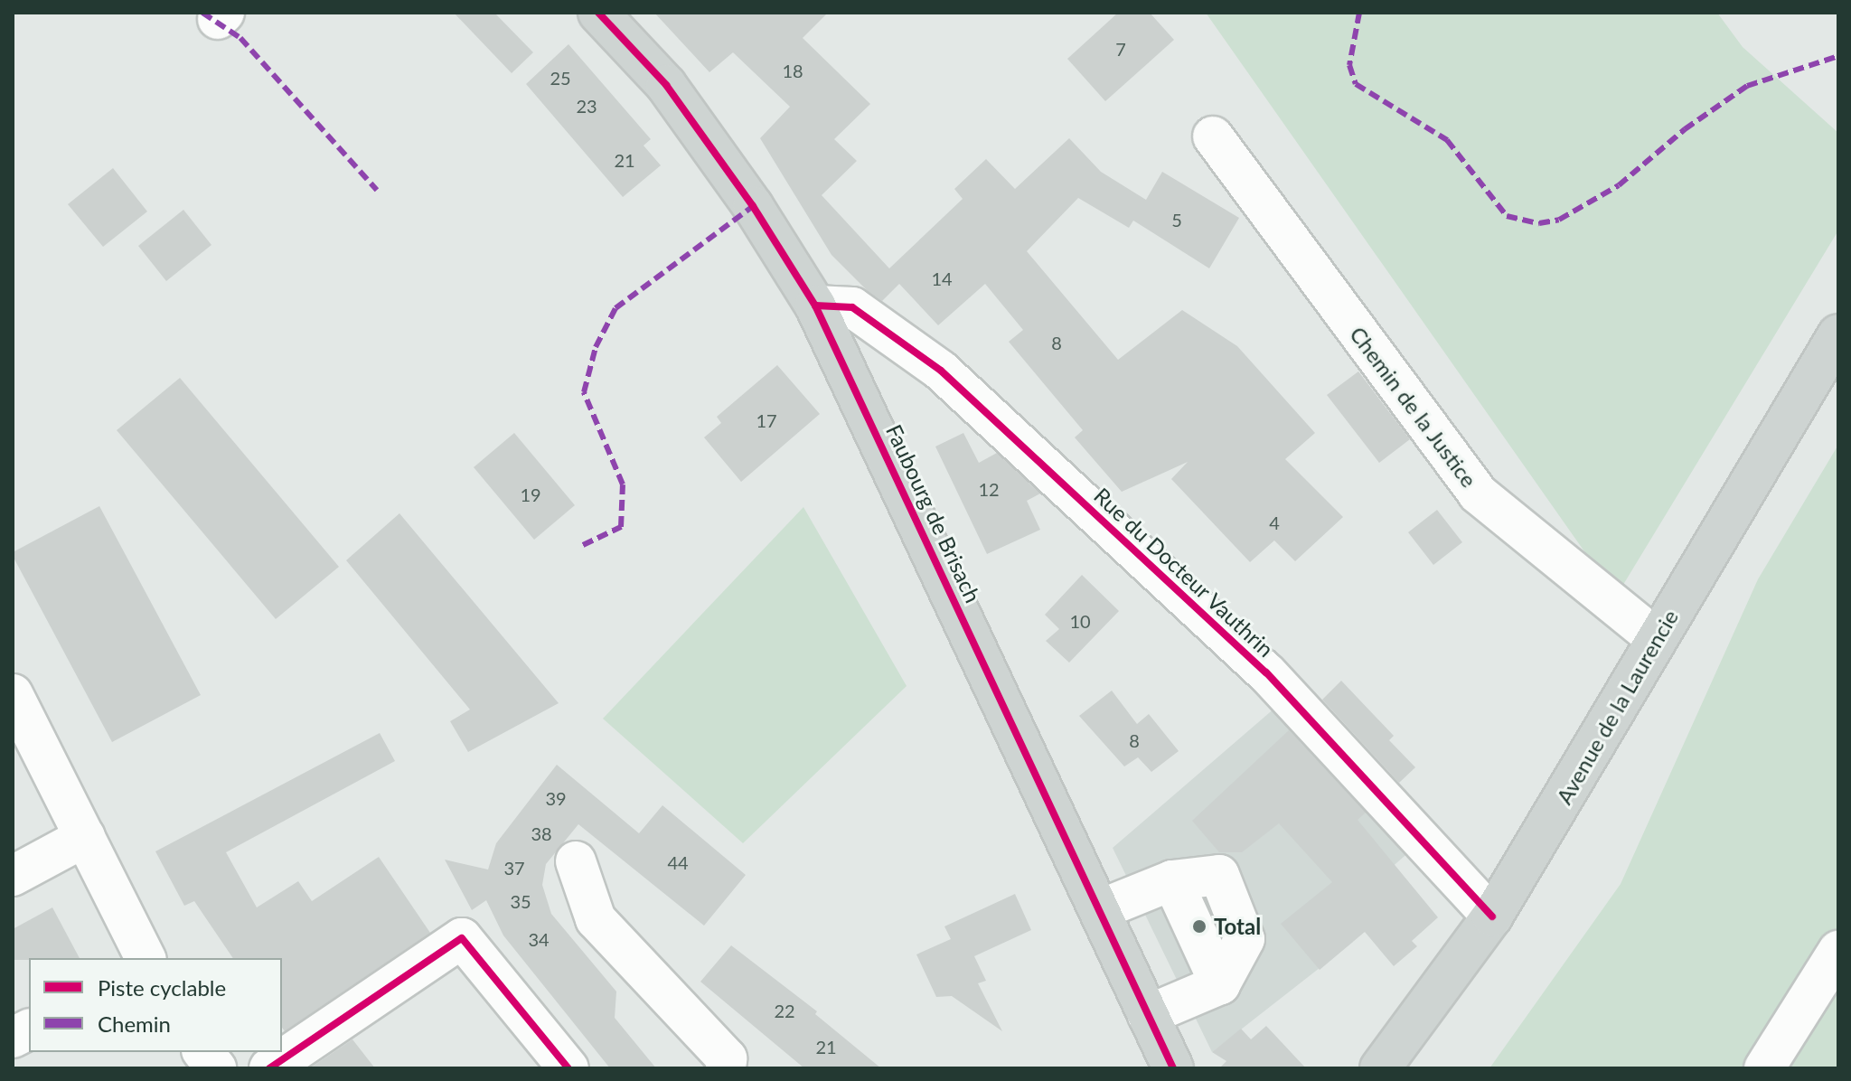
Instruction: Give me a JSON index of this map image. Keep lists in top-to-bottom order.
{
  "streets": {
    "main road": ["Faubourg de Brisach", "Avenue de la Laurencie"],
    "street": ["Chemin de la Justice", "Rue du Docteur Vauthrin"]
  },
  "crossings": [
    ["Chemin de la Justice", "Avenue de la Laurencie"],
    ["Faubourg de Brisach", "Rue du Docteur Vauthrin"],
    ["Rue du Docteur Vauthrin", "Avenue de la Laurencie"]
  ],
  "places": ["Total"],
  "house_numbers": [
    "7",
    "18",
    "25",
    "23",
    "21",
    "5",
    "14",
    "8",
    "17",
    "12",
    "19",
    "4",
    "10",
    "8",
    "39",
    "38",
    "44",
    "37",
    "35",
    "34",
    "22",
    "21"
  ],
  "legend": ["Piste cyclable", "Chemin"]
}
